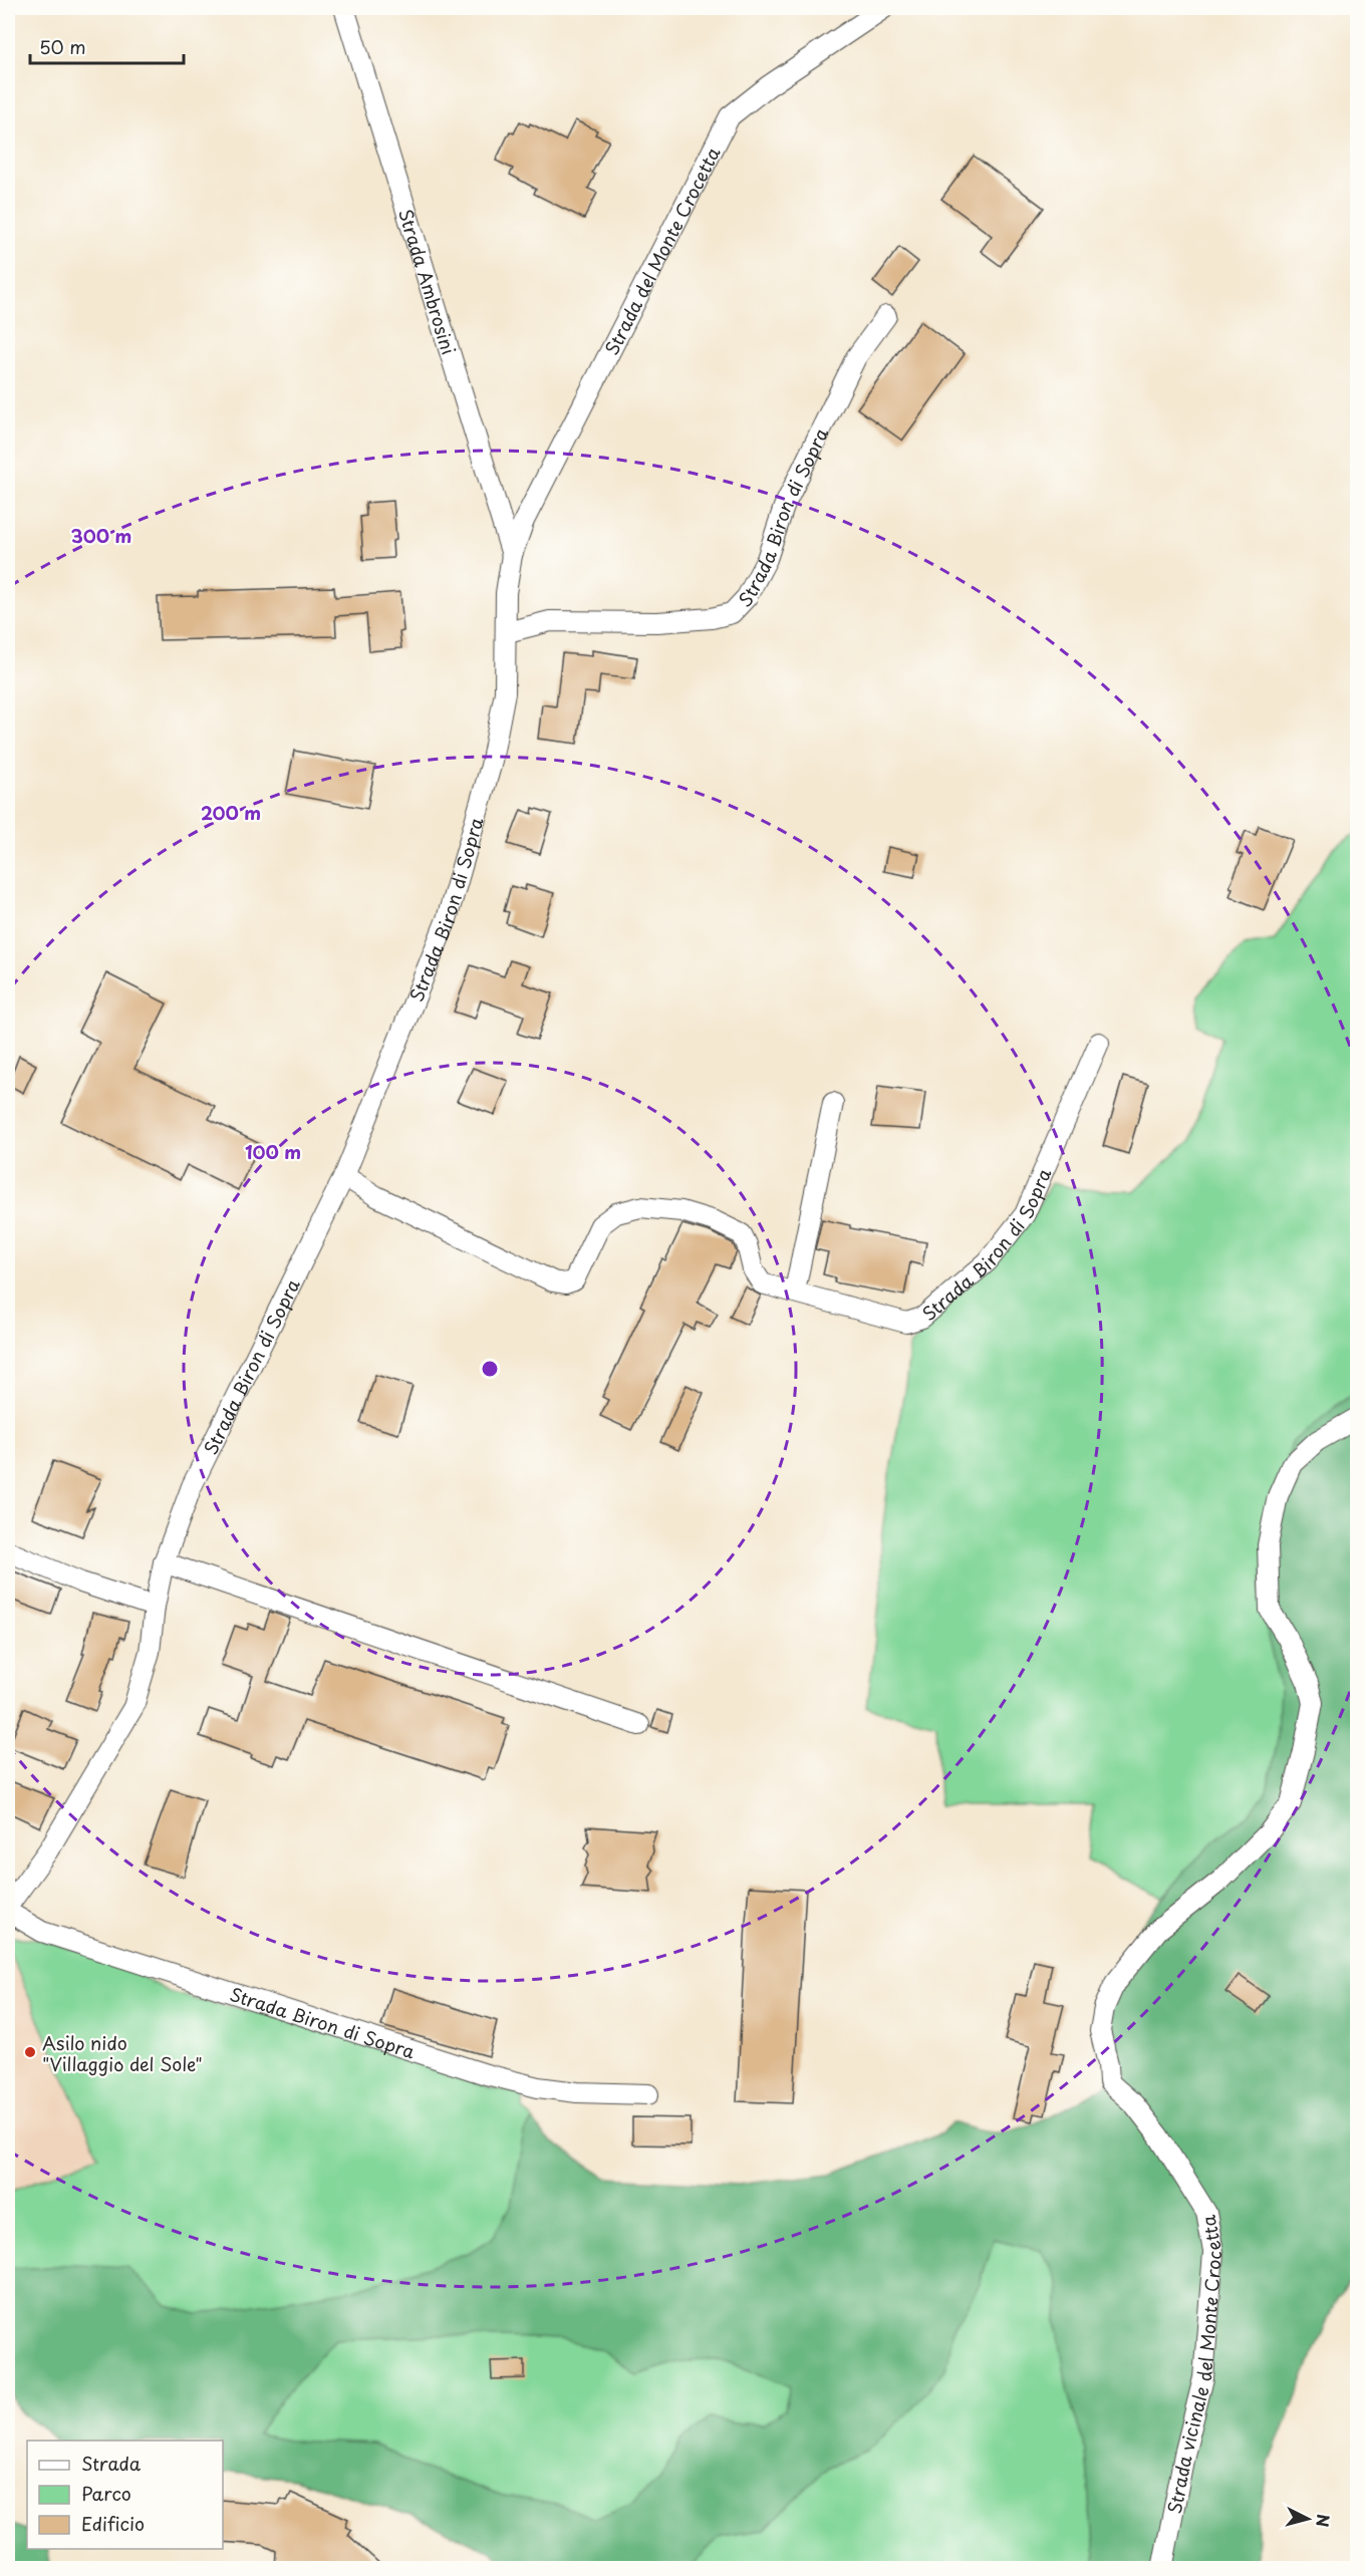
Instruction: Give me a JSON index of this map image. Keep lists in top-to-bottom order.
{
  "streets": {
    "street": [
      "Strada del Monte Crocetta",
      "Strada Ambrosini",
      "Strada Biron di Sopra",
      "Strada vicinale del Monte Crocetta"
    ]
  },
  "crossings": [
    ["Strada del Monte Crocetta", "Strada Ambrosini"],
    ["Strada del Monte Crocetta", "Strada Biron di Sopra"],
    ["Strada Ambrosini", "Strada Biron di Sopra"]
  ],
  "places": ["Asilo nido \"Villaggio del Sole\""],
  "legend": ["Strada", "Parco", "Edificio"],
  "scale_bar": "50 m",
  "north": "right",
  "rings": ["300 m", "200 m", "100 m"]
}
